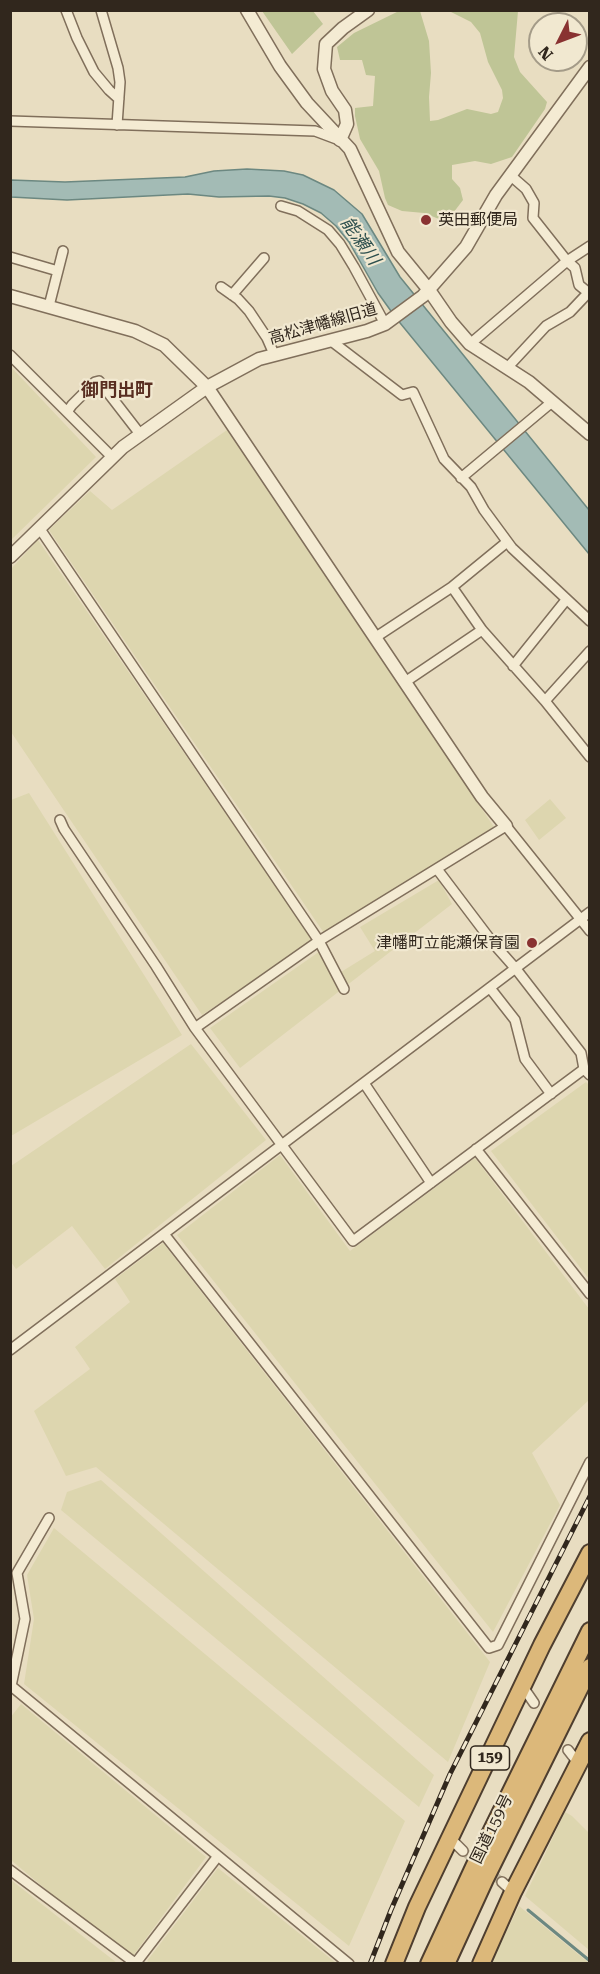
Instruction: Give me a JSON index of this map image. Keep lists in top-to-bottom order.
{
  "streets": {
    "highway": ["159", "国道159号"],
    "street": ["高松津幡線旧道"]
  },
  "districts": ["御門出町"],
  "water": ["能瀬川"],
  "places": ["英田郵便局", "津幡町立能瀬保育園"],
  "north": "bottom left"
}
